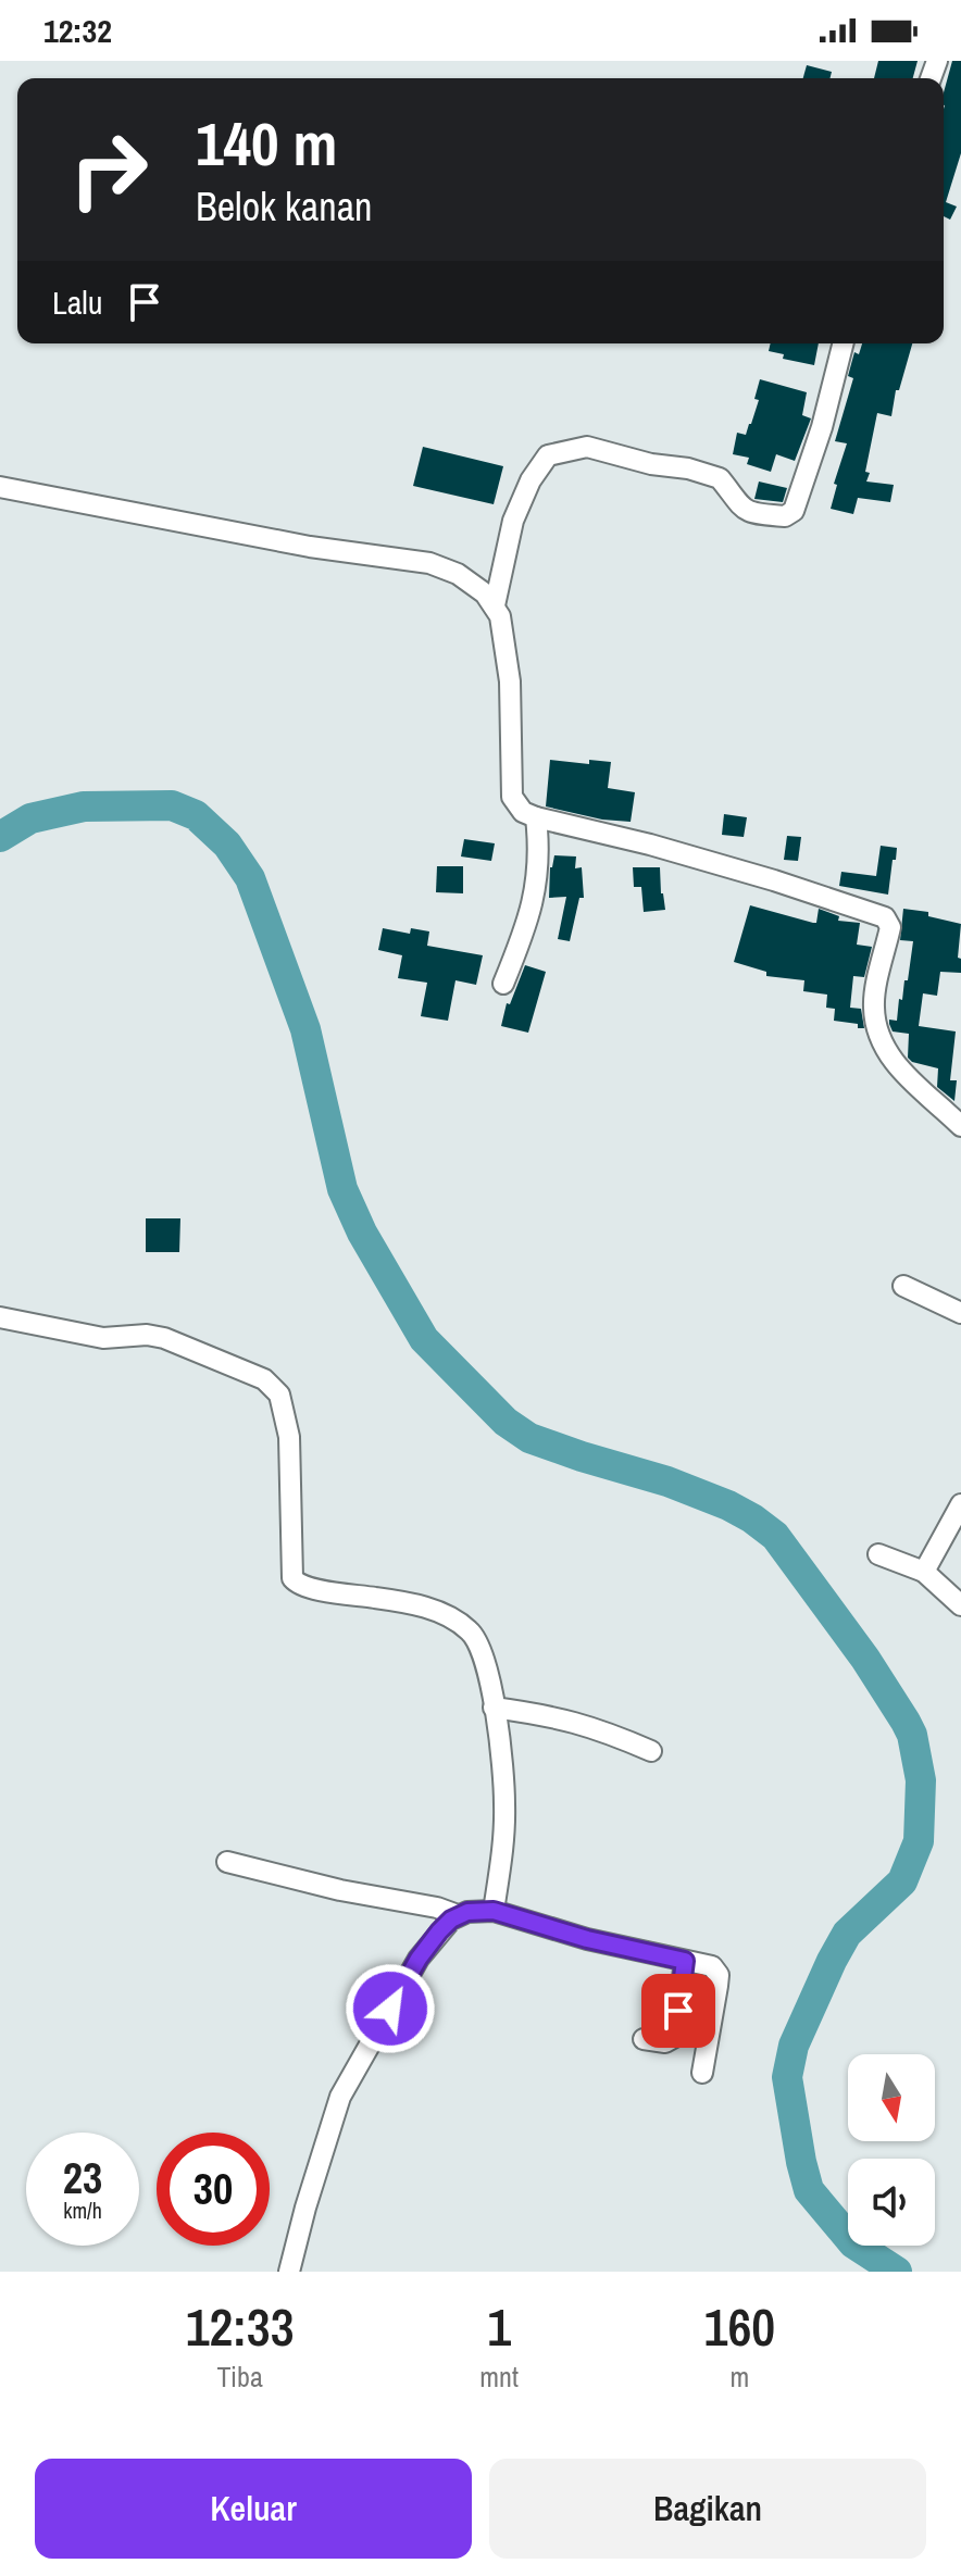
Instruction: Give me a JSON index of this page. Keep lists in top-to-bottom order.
{
  "north": "bottom",
  "page": {
    "status": "12:32",
    "turn": ["140 m", "Belok kanan"],
    "then": "Lalu",
    "speed": "23 km/h",
    "limit": "30",
    "eta": [
      "12:33",
      "Tiba",
      "1",
      "mnt",
      "160",
      "m"
    ],
    "buttons": ["Keluar", "Bagikan"]
  }
}
